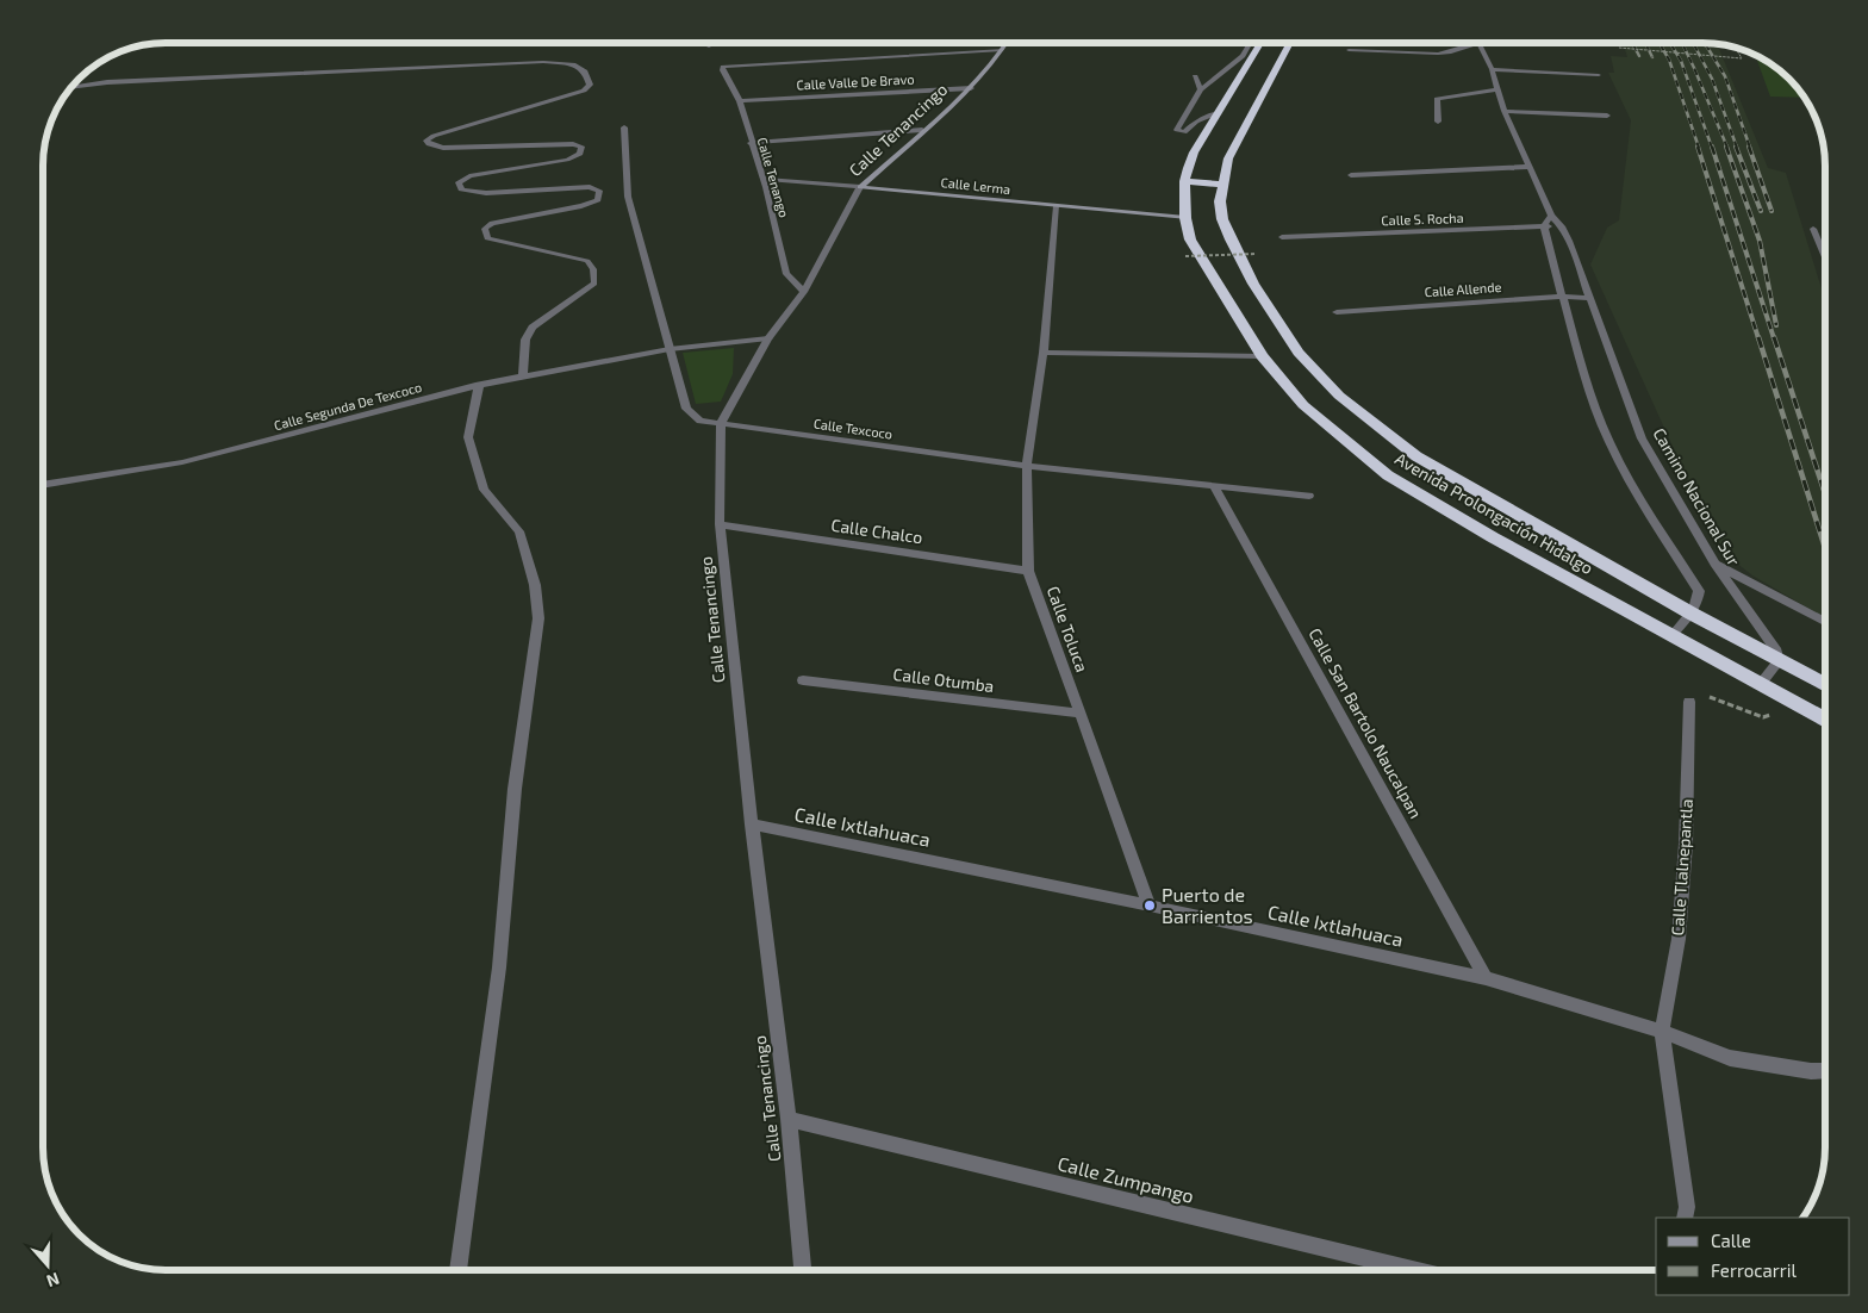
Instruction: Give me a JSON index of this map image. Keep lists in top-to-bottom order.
{
  "streets": {
    "highway": ["Avenida Prolongación Hidalgo"],
    "street": [
      "Calle Valle De Bravo",
      "Calle Tenancingo",
      "Calle Tenango",
      "Calle Lerma",
      "Calle S. Rocha",
      "Calle Allende",
      "Calle Segunda De Texcoco",
      "Calle Texcoco",
      "Camino Nacional Sur",
      "Calle Chalco",
      "Calle Toluca",
      "Calle Otumba",
      "Calle San Bartolo Naucalpan",
      "Calle Ixtlahuaca",
      "Calle Tlalnepantla",
      "Calle Zumpango"
    ]
  },
  "crossings": [
    ["Calle Valle De Bravo", "Calle Tenancingo"],
    ["Calle Valle De Bravo", "Calle Tenango"],
    ["Calle Tenancingo", "Calle Tenango"],
    ["Calle Tenancingo", "Calle Lerma"],
    ["Calle Tenancingo", "Calle Segunda De Texcoco"],
    ["Calle Tenancingo", "Calle Texcoco"],
    ["Calle Tenancingo", "Calle Chalco"],
    ["Calle Tenancingo", "Calle Ixtlahuaca"],
    ["Calle Tenancingo", "Calle Zumpango"],
    ["Calle Tenango", "Calle Lerma"],
    ["Calle Lerma", "Avenida Prolongación Hidalgo"],
    ["Calle Lerma", "Calle Toluca"],
    ["Calle S. Rocha", "Camino Nacional Sur"],
    ["Calle Allende", "Camino Nacional Sur"],
    ["Calle Segunda De Texcoco", "Calle Texcoco"],
    ["Calle Texcoco", "Calle Toluca"],
    ["Calle Texcoco", "Calle San Bartolo Naucalpan"],
    ["Camino Nacional Sur", "Avenida Prolongación Hidalgo"],
    ["Calle Chalco", "Calle Toluca"],
    ["Calle Toluca", "Calle Otumba"],
    ["Calle Toluca", "Calle Ixtlahuaca"],
    ["Calle San Bartolo Naucalpan", "Calle Ixtlahuaca"],
    ["Calle Ixtlahuaca", "Calle Tlalnepantla"]
  ],
  "places": ["Puerto de Barrientos"],
  "legend": ["Calle", "Ferrocarril"],
  "north": "bottom"
}
